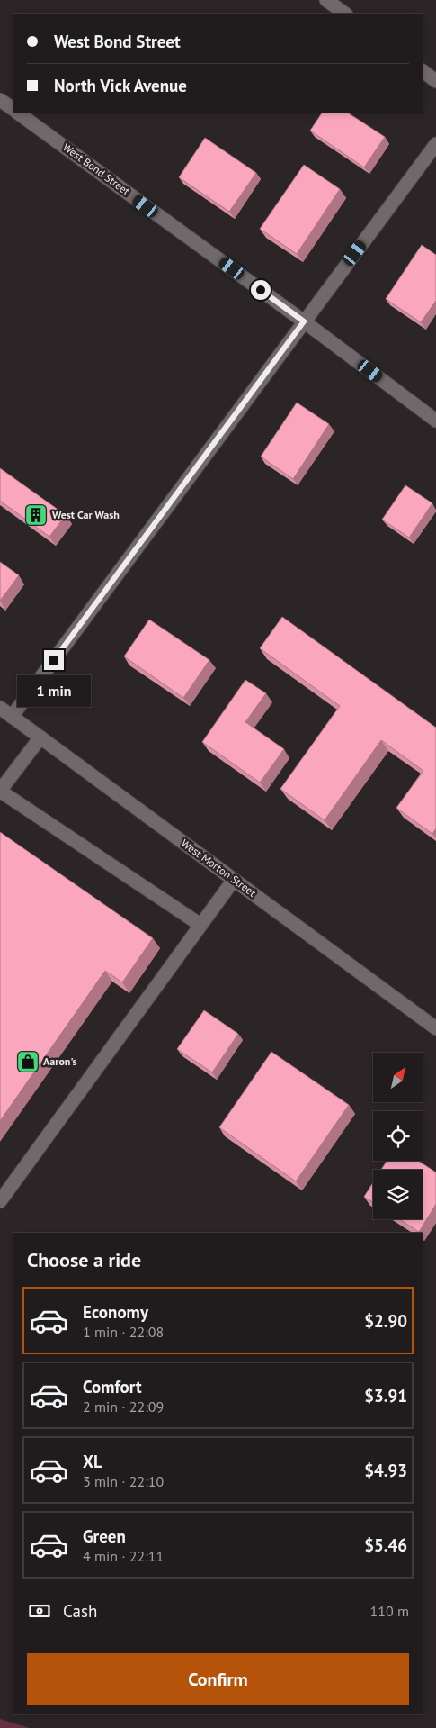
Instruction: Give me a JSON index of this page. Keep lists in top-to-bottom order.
{
  "streets": {
    "street": ["West Bond Street", "West Morton Street"]
  },
  "places": {
    "building": ["West Car Wash"],
    "shop": ["Aaron's"]
  },
  "north": "top right",
  "page": {
    "banner": ["West Bond Street", "North Vick Avenue"],
    "bubble": "1 min",
    "heading": "Choose a ride",
    "list": [
      {
        "name": "Economy",
        "note": "1 min · 22:08",
        "value": "$2.90"
      },
      {
        "name": "Comfort",
        "note": "2 min · 22:09",
        "value": "$3.91"
      },
      {
        "name": "XL",
        "note": "3 min · 22:10",
        "value": "$4.93"
      },
      {
        "name": "Green",
        "note": "4 min · 22:11",
        "value": "$5.46"
      }
    ],
    "pay": ["Cash", "110 m"],
    "buttons": "Confirm"
  }
}
